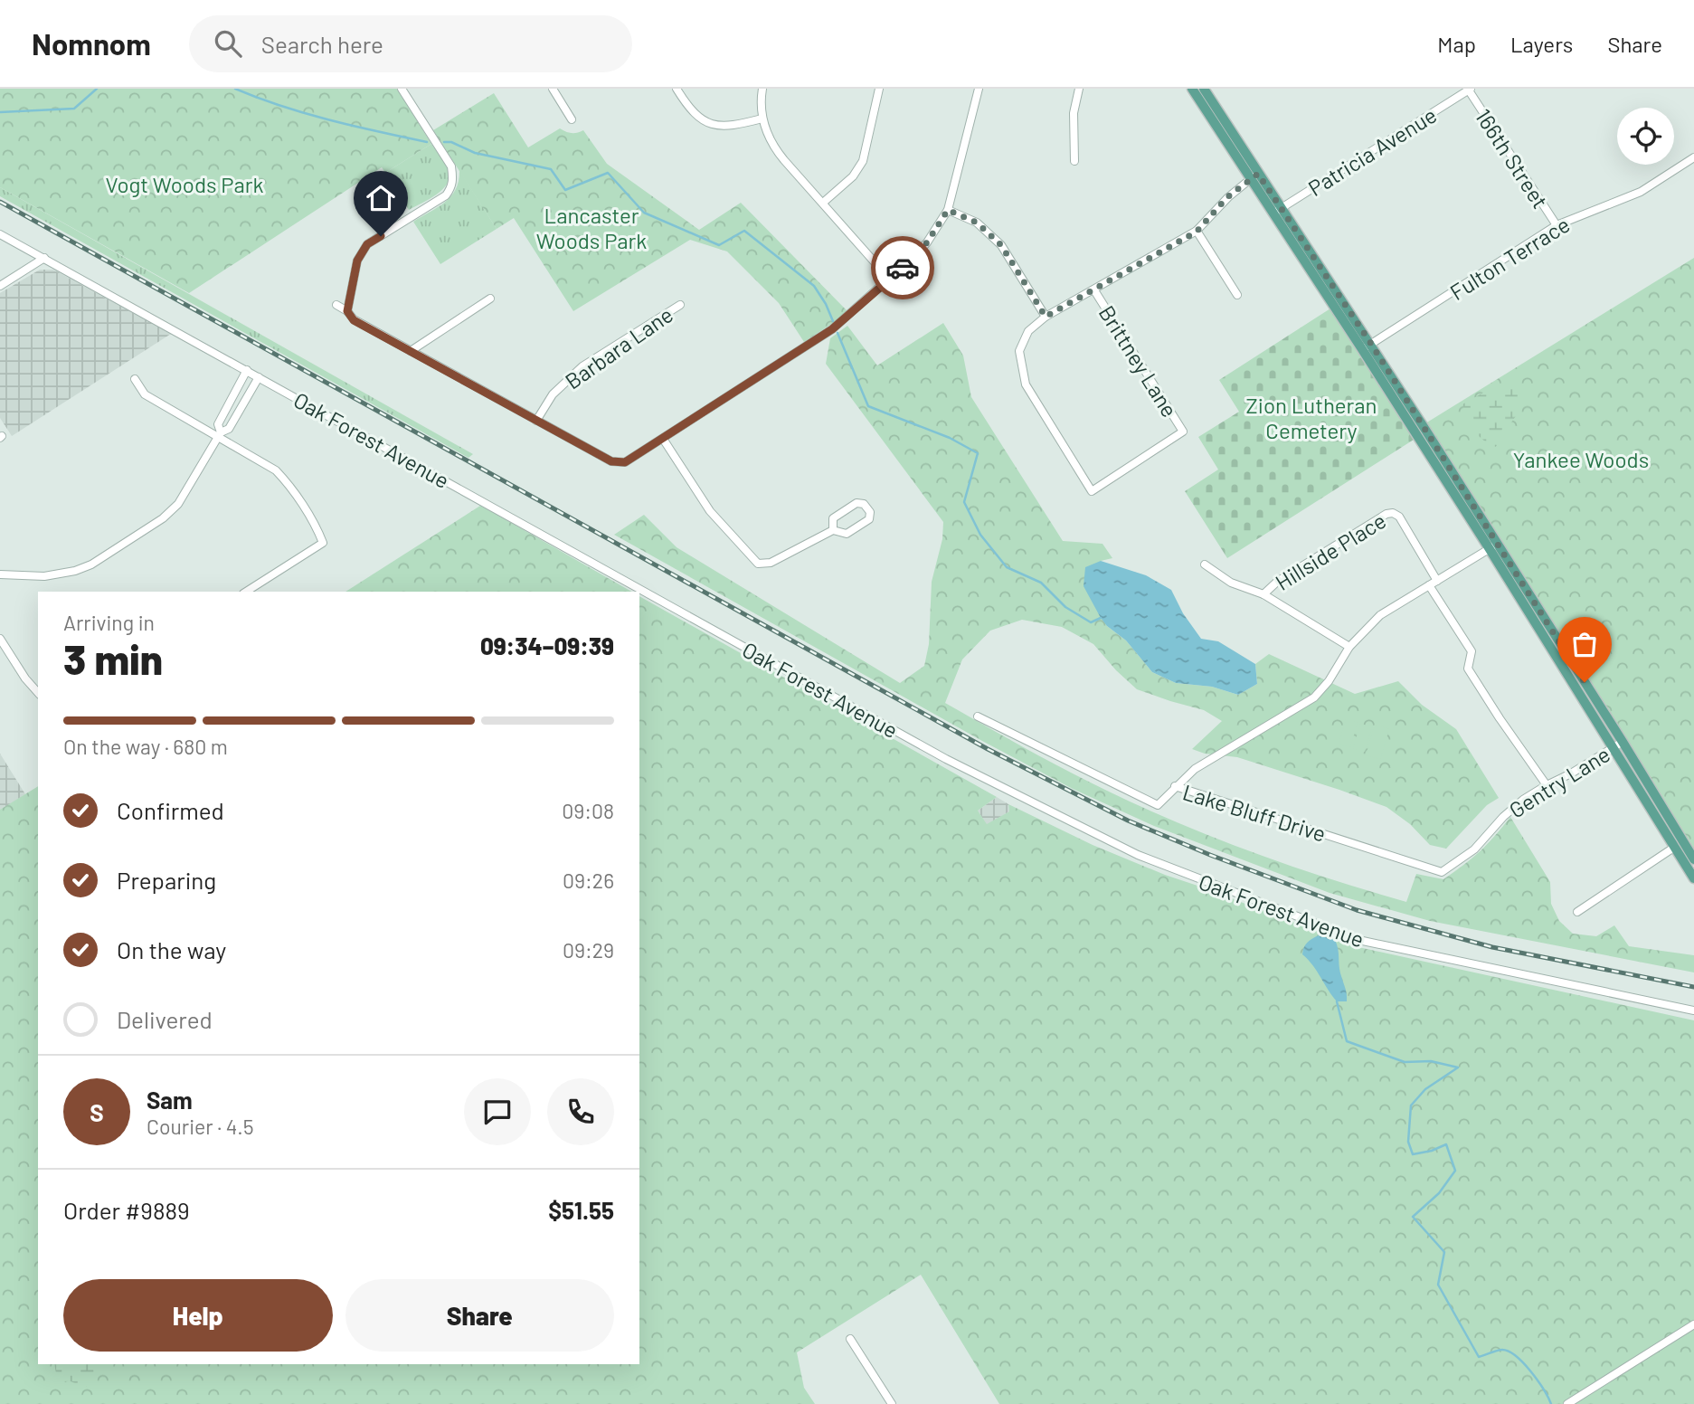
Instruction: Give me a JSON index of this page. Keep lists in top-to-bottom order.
{
  "streets": {
    "street": [
      "Patricia Avenue",
      "166th Street",
      "Fulton Terrace",
      "Barbara Lane",
      "Brittney Lane",
      "Oak Forest Avenue",
      "Hillside Place",
      "Gentry Lane",
      "Lake Bluff Drive"
    ]
  },
  "crossings": [
    ["Patricia Avenue", "166th Street"],
    ["166th Street", "Fulton Terrace"],
    ["Gentry Lane", "Lake Bluff Drive"]
  ],
  "parks": [
    "Vogt Woods Park",
    "Lancaster Woods Park",
    "Zion Lutheran Cemetery",
    "Yankee Woods"
  ],
  "page": {
    "header": "Nomnom",
    "search": "Search here",
    "nav": ["Map", "Layers", "Share"],
    "heading": ["3 min", "Arriving in", "09:34–09:39"],
    "panel": [
      "Sam",
      "Courier · 4.5",
      "Order #9889",
      "$51.55"
    ],
    "bar": "On the way · 680 m",
    "list": [
      ["Confirmed", "09:08"],
      ["Preparing", "09:26"],
      ["On the way", "09:29"],
      "Delivered"
    ],
    "round": "S",
    "buttons": ["Help", "Share"]
  }
}
